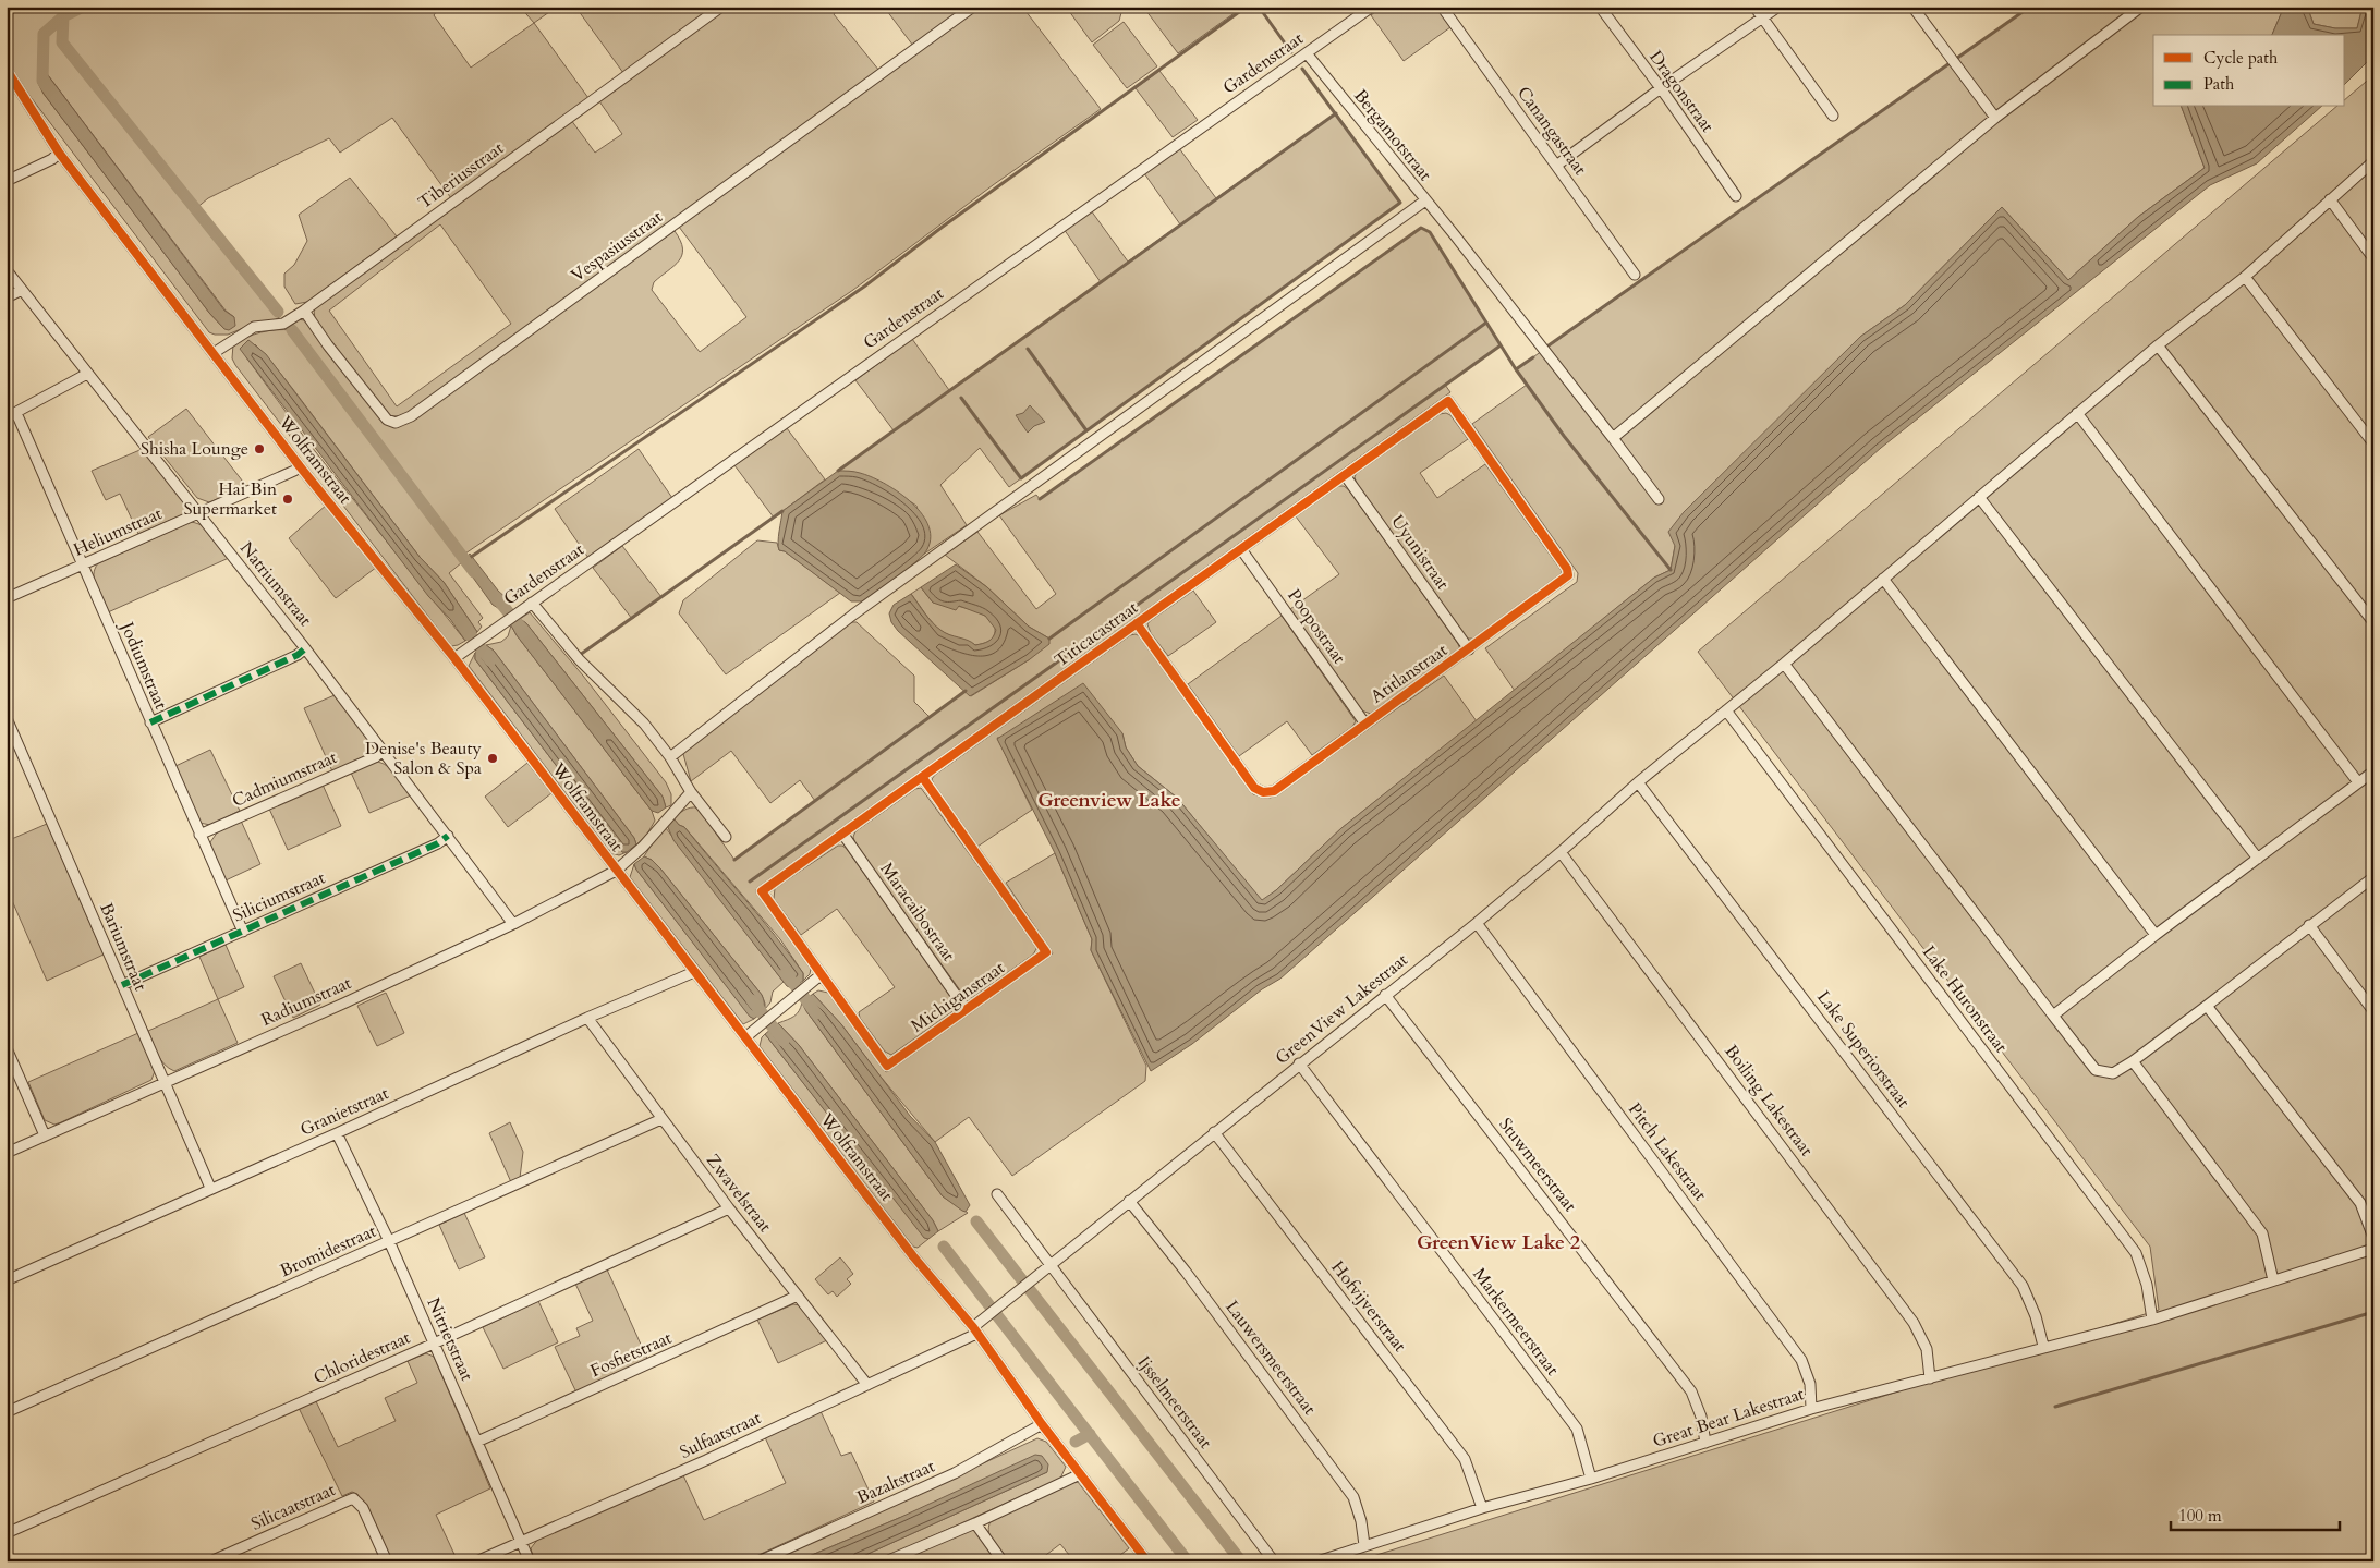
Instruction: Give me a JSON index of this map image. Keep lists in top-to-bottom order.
{
  "streets": {
    "street": [
      "Gardenstraat",
      "Dragonstraat",
      "Canangastraat",
      "Bergamotstraat",
      "Tiberiusstraat",
      "Vespasiusstraat",
      "Wolframstraat",
      "Heliumstraat",
      "Uyunistraat",
      "Natriumstraat",
      "Poopostraat",
      "Titicacastraat",
      "Jodiumstraat",
      "Atitlanstraat",
      "Cadmiumstraat",
      "Siliciumstraat",
      "Maracaibostraat",
      "Bariumstraat",
      "Michiganstraat",
      "Lake Huronstraat",
      "Radiumstraat",
      "GreenView Lakestraat",
      "Lake Superiorstraat",
      "Boiling Lakestraat",
      "Granietstraat",
      "Pitch Lakestraat",
      "Stuwmeerstraat",
      "Zwavelstraat",
      "Bromidestraat",
      "Hofvijverstraat",
      "Markermeerstraat",
      "Nitrietstraat",
      "Fosfietstraat",
      "Chloridestraat",
      "Lauwersmeerstraat",
      "Ijsselmeerstraat",
      "Great Bear Lakestraat",
      "Sulfaatstraat",
      "Bazaltstraat",
      "Silicaatstraat"
    ]
  },
  "crossings": [
    ["Gardenstraat", "Bergamotstraat"],
    ["Gardenstraat", "Wolframstraat"],
    ["Tiberiusstraat", "Vespasiusstraat"],
    ["Tiberiusstraat", "Wolframstraat"],
    ["Wolframstraat", "Heliumstraat"],
    ["Wolframstraat", "Radiumstraat"],
    ["Wolframstraat", "GreenView Lakestraat"],
    ["Wolframstraat", "Granietstraat"],
    ["Wolframstraat", "Sulfaatstraat"],
    ["Wolframstraat", "Bazaltstraat"],
    ["Heliumstraat", "Natriumstraat"],
    ["Heliumstraat", "Jodiumstraat"],
    ["Uyunistraat", "Titicacastraat"],
    ["Uyunistraat", "Atitlanstraat"],
    ["Natriumstraat", "Cadmiumstraat"],
    ["Natriumstraat", "Siliciumstraat"],
    ["Natriumstraat", "Radiumstraat"],
    ["Poopostraat", "Titicacastraat"],
    ["Poopostraat", "Atitlanstraat"],
    ["Titicacastraat", "Atitlanstraat"],
    ["Titicacastraat", "Maracaibostraat"],
    ["Titicacastraat", "Michiganstraat"],
    ["Jodiumstraat", "Cadmiumstraat"],
    ["Jodiumstraat", "Siliciumstraat"],
    ["Siliciumstraat", "Bariumstraat"],
    ["Maracaibostraat", "Michiganstraat"],
    ["Bariumstraat", "Radiumstraat"],
    ["Bariumstraat", "Granietstraat"],
    ["Lake Huronstraat", "GreenView Lakestraat"],
    ["Lake Huronstraat", "Great Bear Lakestraat"],
    ["GreenView Lakestraat", "Lake Superiorstraat"],
    ["GreenView Lakestraat", "Boiling Lakestraat"],
    ["GreenView Lakestraat", "Pitch Lakestraat"],
    ["GreenView Lakestraat", "Stuwmeerstraat"],
    ["GreenView Lakestraat", "Hofvijverstraat"],
    ["GreenView Lakestraat", "Markermeerstraat"],
    ["GreenView Lakestraat", "Lauwersmeerstraat"],
    ["GreenView Lakestraat", "Ijsselmeerstraat"],
    ["GreenView Lakestraat", "Sulfaatstraat"],
    ["Lake Superiorstraat", "Great Bear Lakestraat"],
    ["Boiling Lakestraat", "Great Bear Lakestraat"],
    ["Granietstraat", "Zwavelstraat"],
    ["Granietstraat", "Nitrietstraat"],
    ["Pitch Lakestraat", "Great Bear Lakestraat"],
    ["Stuwmeerstraat", "Great Bear Lakestraat"],
    ["Zwavelstraat", "Bromidestraat"],
    ["Zwavelstraat", "Fosfietstraat"],
    ["Zwavelstraat", "Chloridestraat"],
    ["Zwavelstraat", "Sulfaatstraat"],
    ["Bromidestraat", "Nitrietstraat"],
    ["Hofvijverstraat", "Great Bear Lakestraat"],
    ["Markermeerstraat", "Great Bear Lakestraat"],
    ["Nitrietstraat", "Fosfietstraat"],
    ["Nitrietstraat", "Chloridestraat"],
    ["Nitrietstraat", "Sulfaatstraat"],
    ["Lauwersmeerstraat", "Great Bear Lakestraat"]
  ],
  "districts": ["Greenview Lake", "GreenView Lake 2"],
  "places": ["Shisha Lounge", "Hai Bin Supermarket", "Denise's Beauty Salon & Spa"],
  "legend": ["Cycle path", "Path"],
  "scale_bar": "100 m"
}
